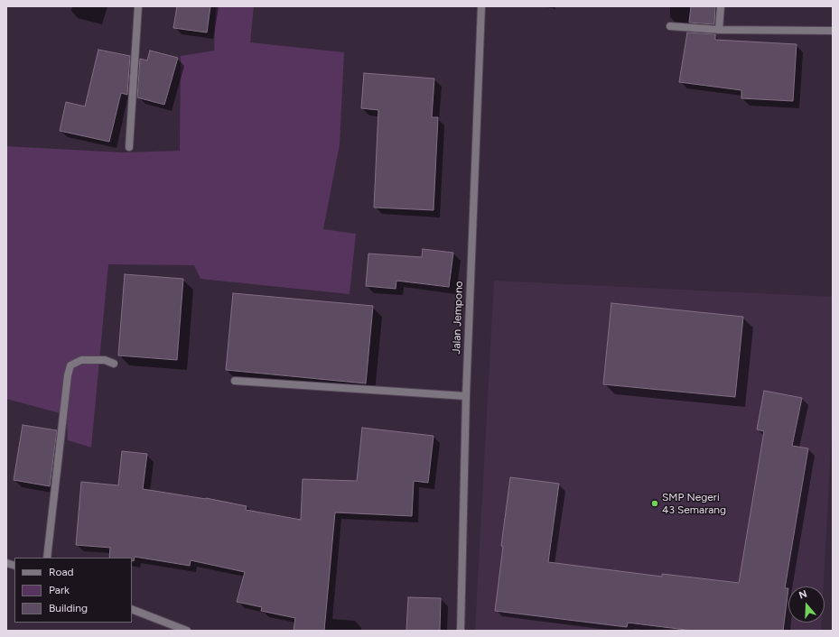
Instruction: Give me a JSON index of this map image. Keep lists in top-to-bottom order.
{
  "streets": {
    "street": ["Jalan Jempono"]
  },
  "places": ["SMP Negeri 43 Semarang"],
  "legend": ["Road", "Park", "Building"],
  "north": "top"
}
